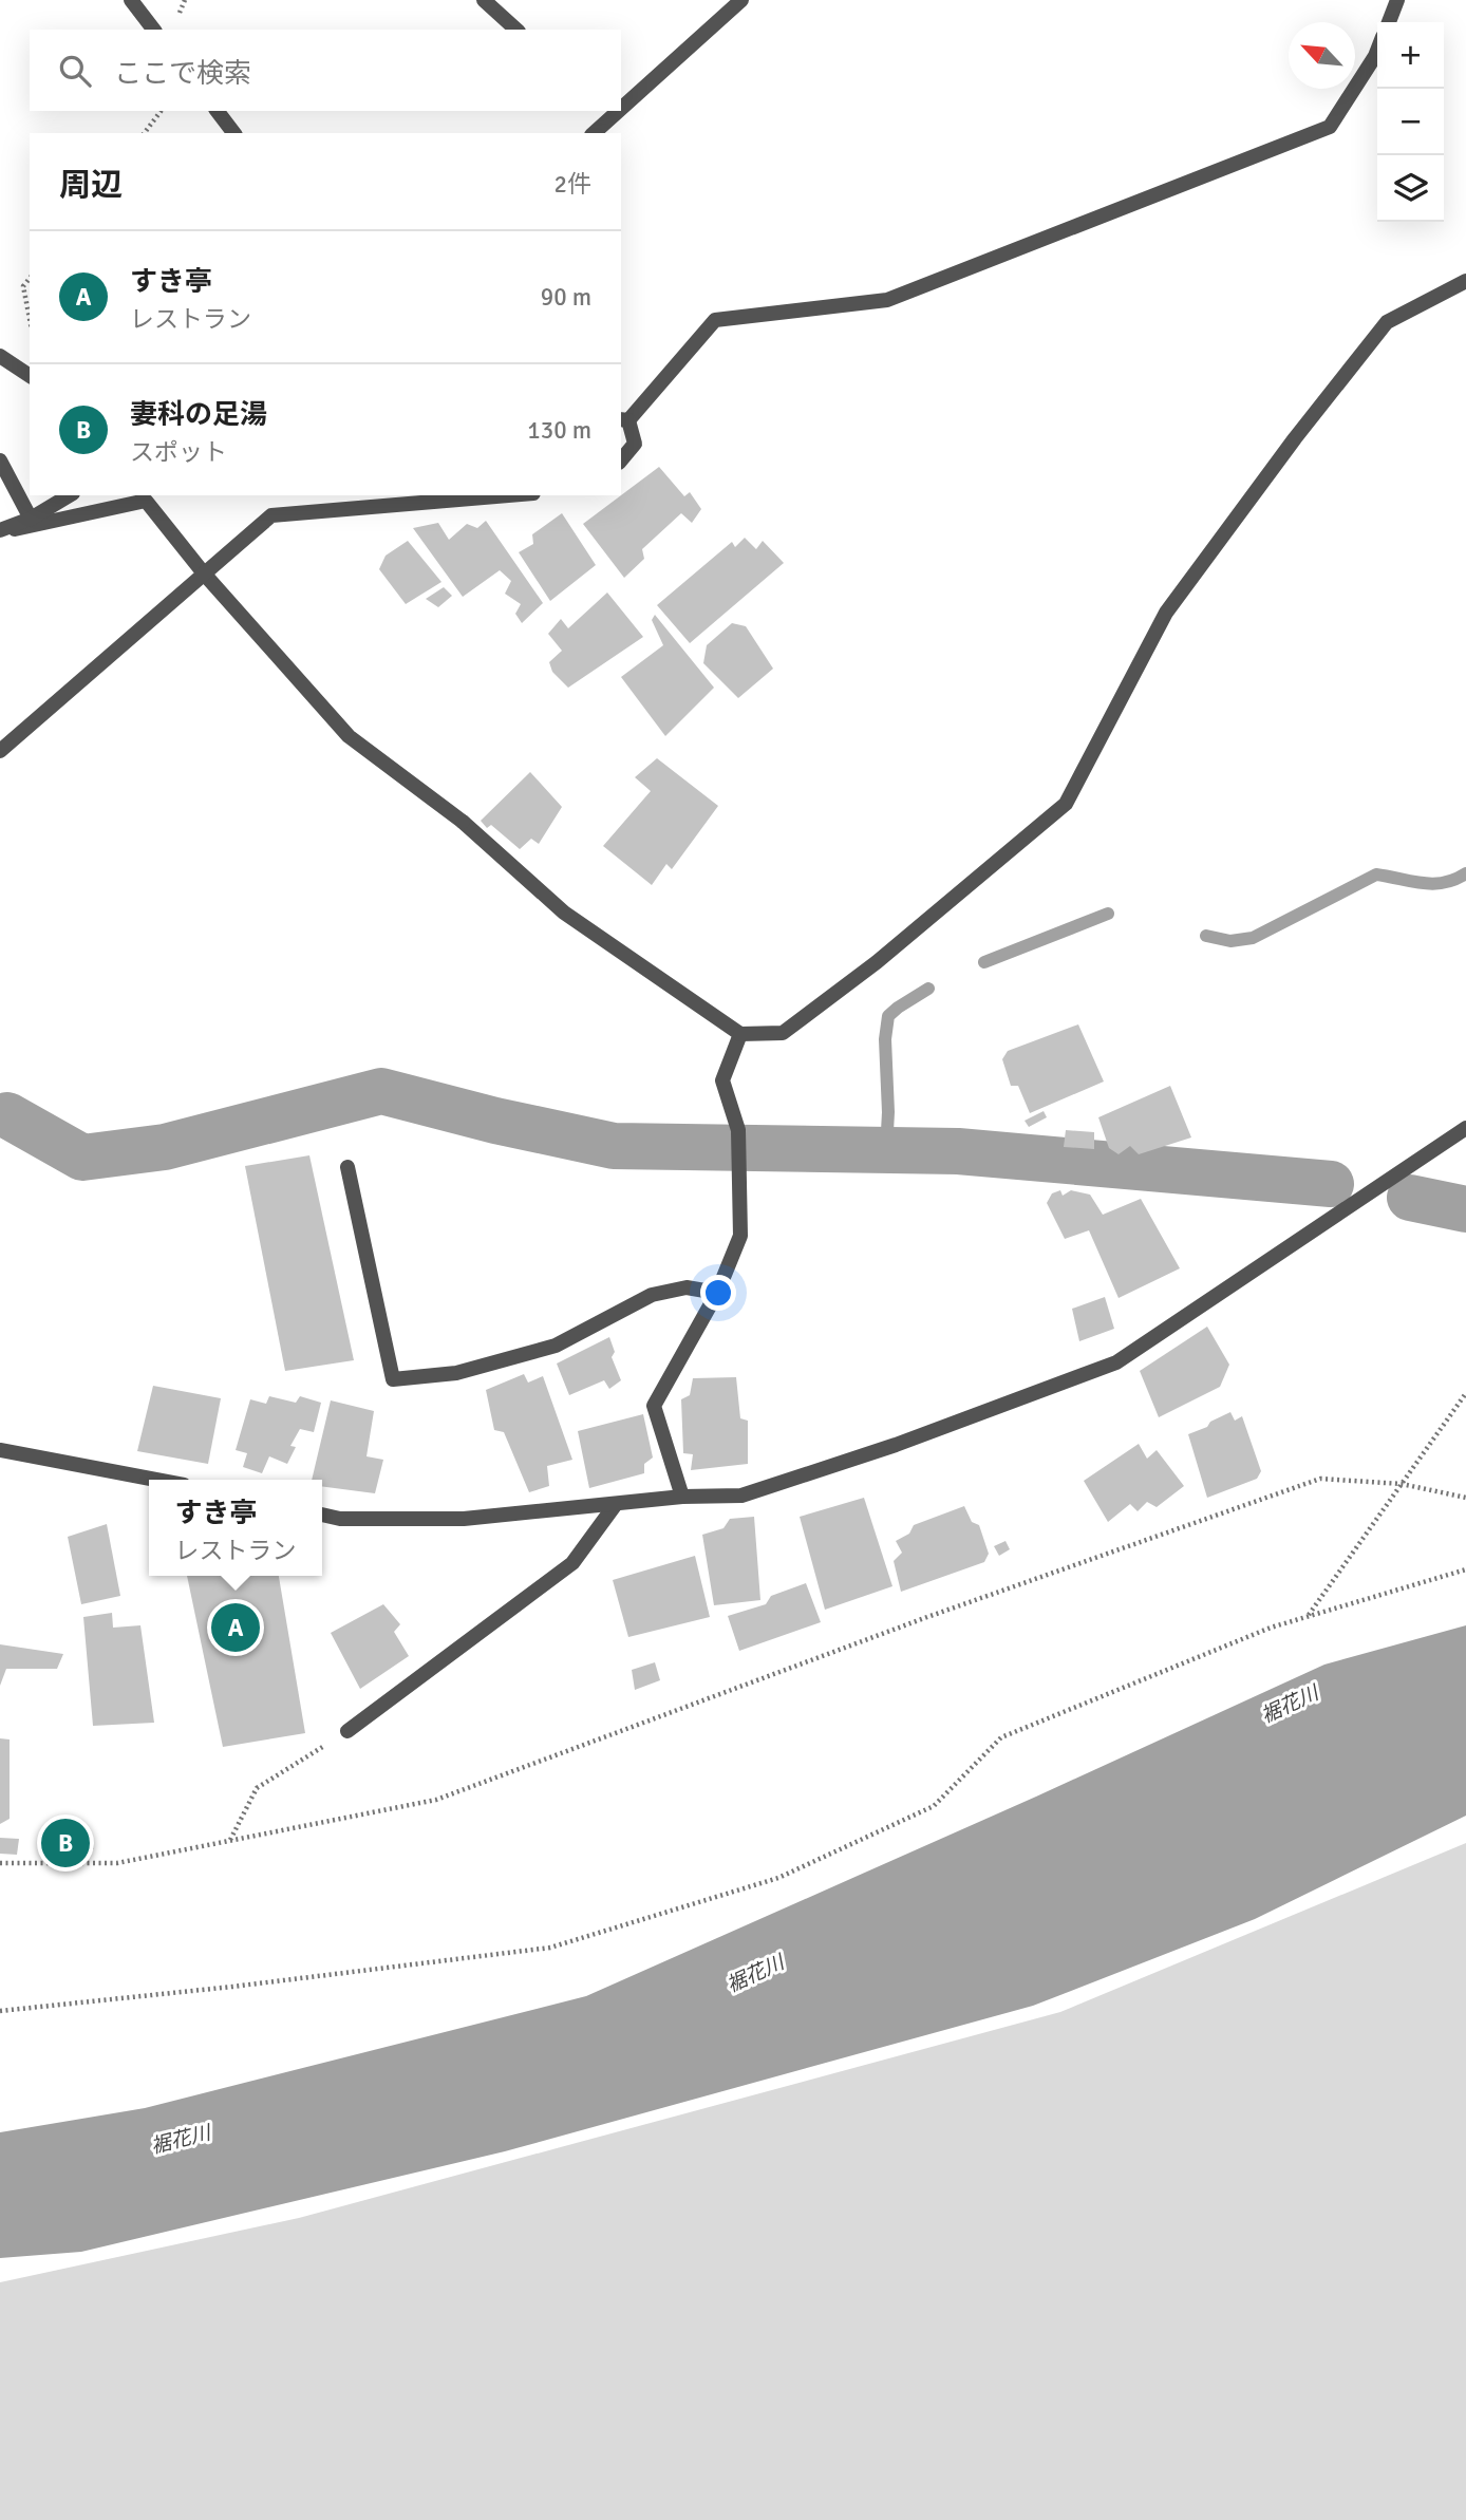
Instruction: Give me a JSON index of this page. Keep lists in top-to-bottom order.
{
  "water": ["裾花川"],
  "north": "top left",
  "page": {
    "map_buttons": ["+", "−"],
    "search": "ここで検索",
    "heading": ["周辺", "2件"],
    "list": [
      {
        "mark": "A",
        "name": "すき亭",
        "note": "レストラン",
        "value": "90 m"
      },
      {
        "mark": "B",
        "name": "妻科の足湯",
        "note": "スポット",
        "value": "130 m"
      }
    ],
    "popup": ["すき亭", "レストラン"],
    "pins": ["A", "B"]
  }
}
